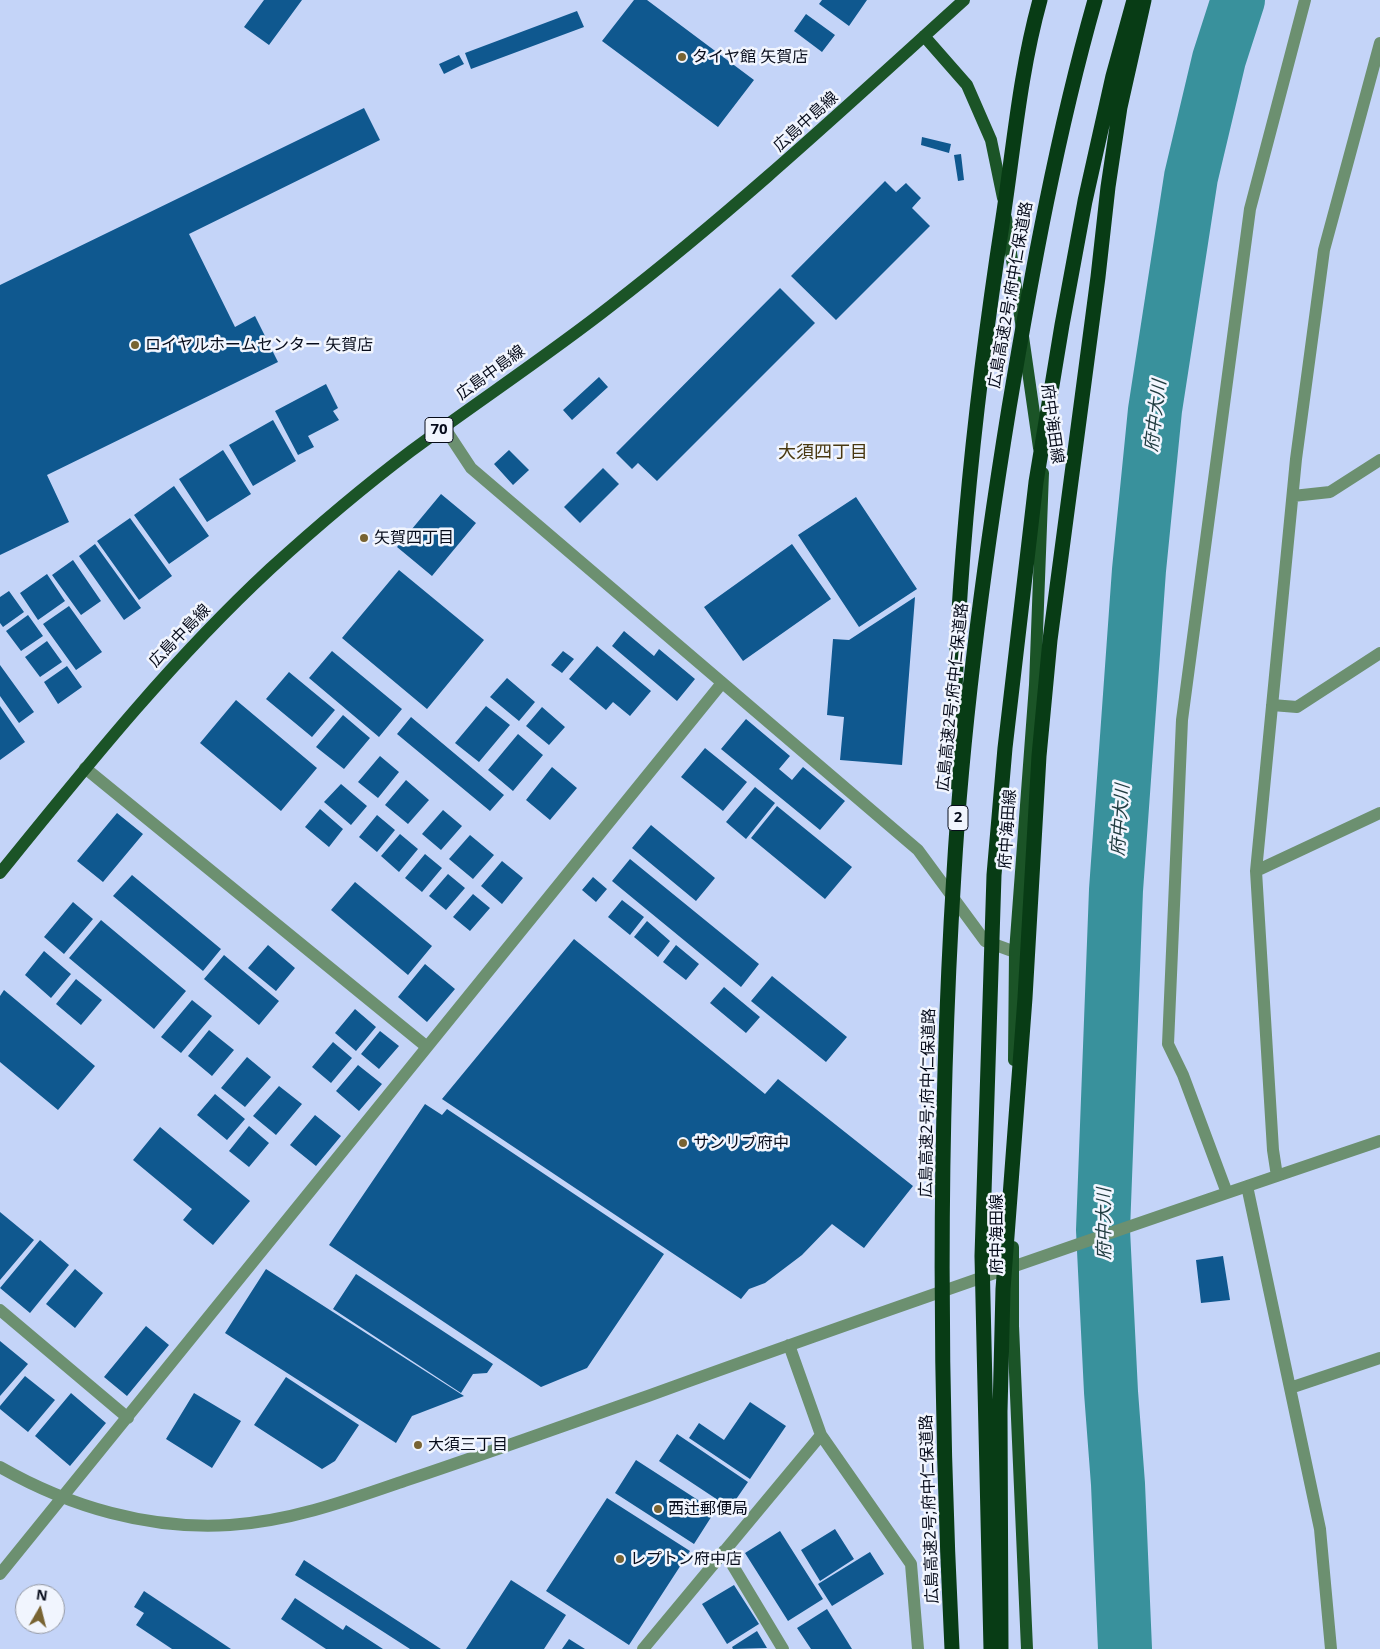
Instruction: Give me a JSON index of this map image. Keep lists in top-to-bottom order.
{
  "streets": {
    "highway": ["広島高速2号;府中仁保道路", "2"],
    "main road": ["広島中島線", "府中海田線", "70"]
  },
  "crossings": [
    ["広島中島線", "府中海田線"]
  ],
  "districts": ["大須四丁目"],
  "water": ["府中大川"],
  "places": [
    "タイヤ館 矢賀店",
    "ロイヤルホームセンター 矢賀店",
    "矢賀四丁目",
    "サンリブ府中",
    "大須三丁目",
    "西辻郵便局",
    "レプトン府中店"
  ],
  "north": "top"
}
